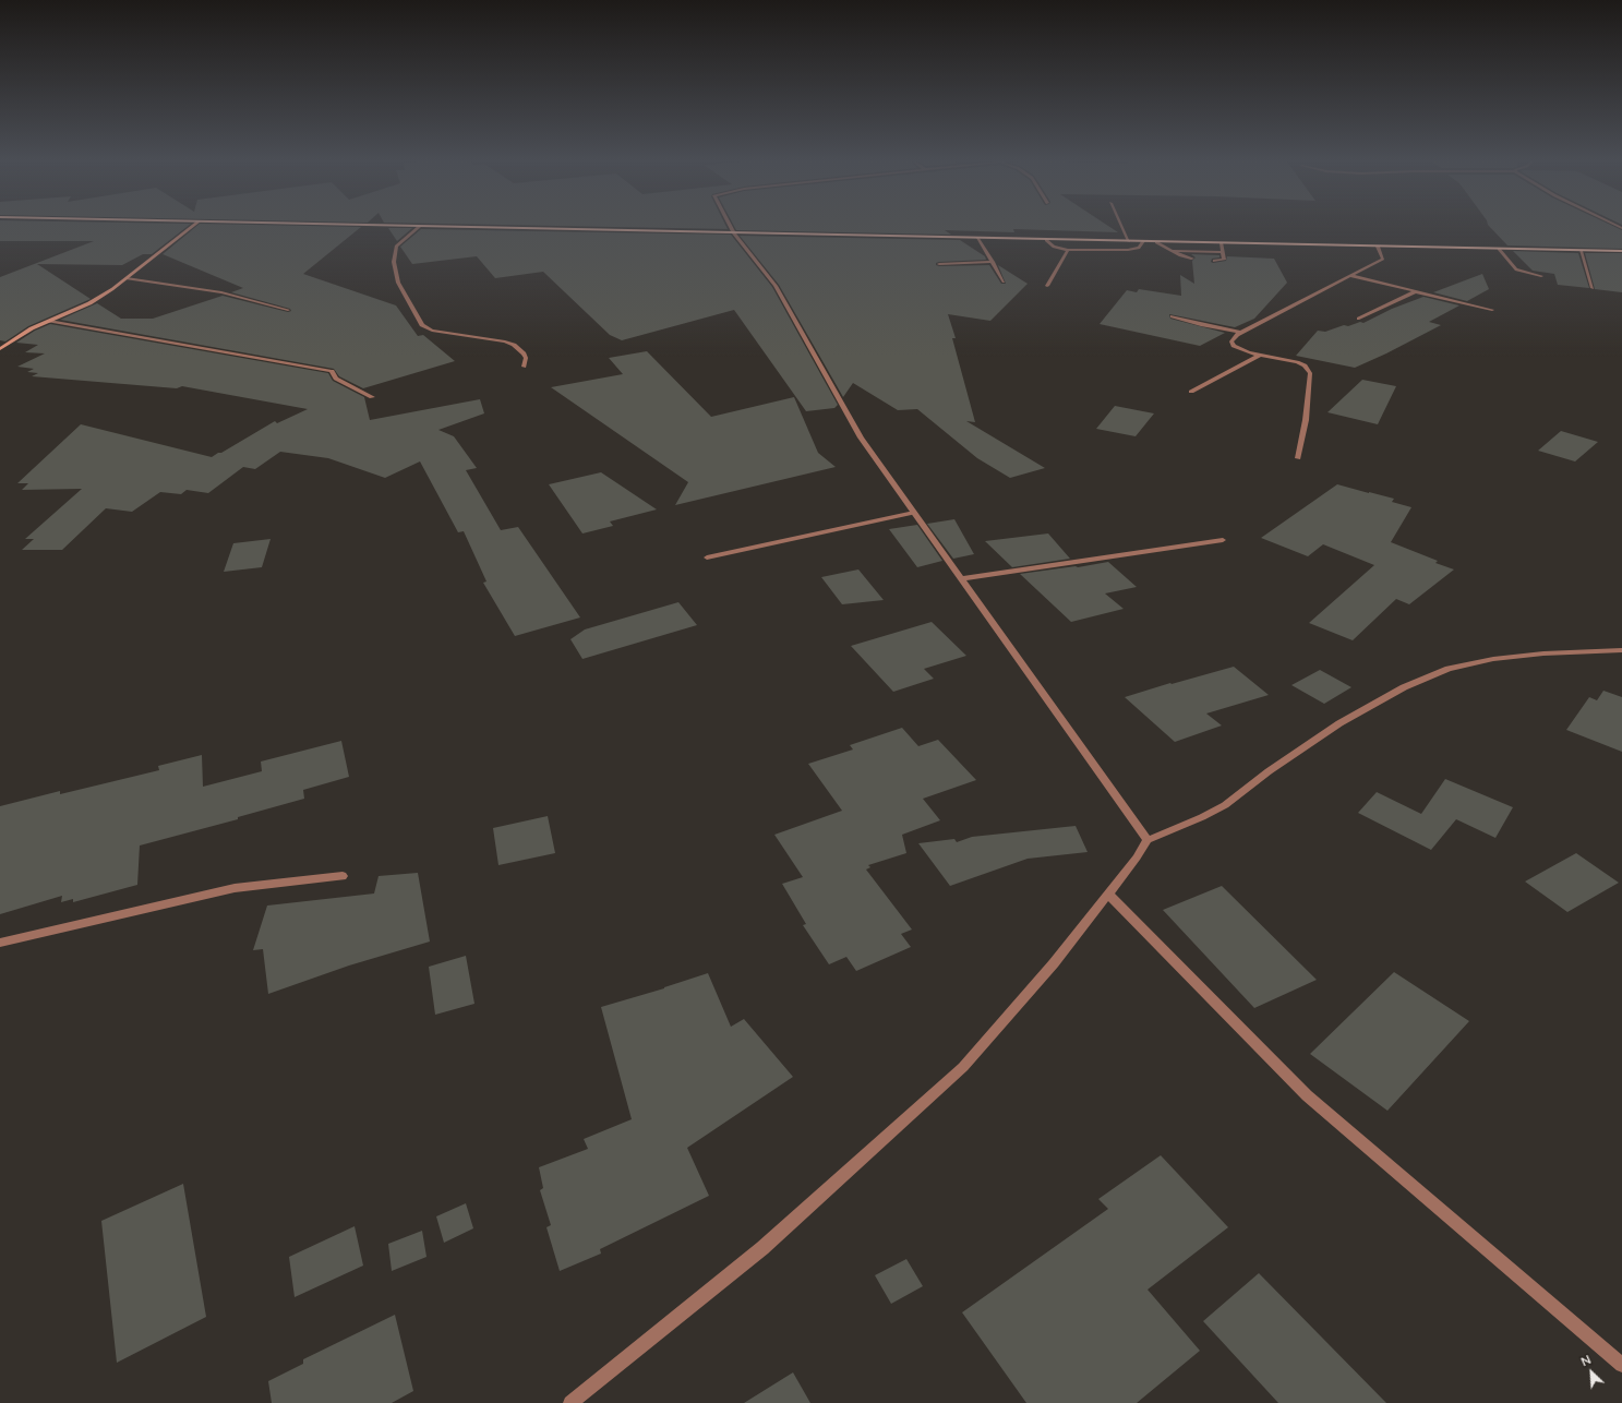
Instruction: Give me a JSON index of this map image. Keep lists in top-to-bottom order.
{
  "north": "top left"
}
